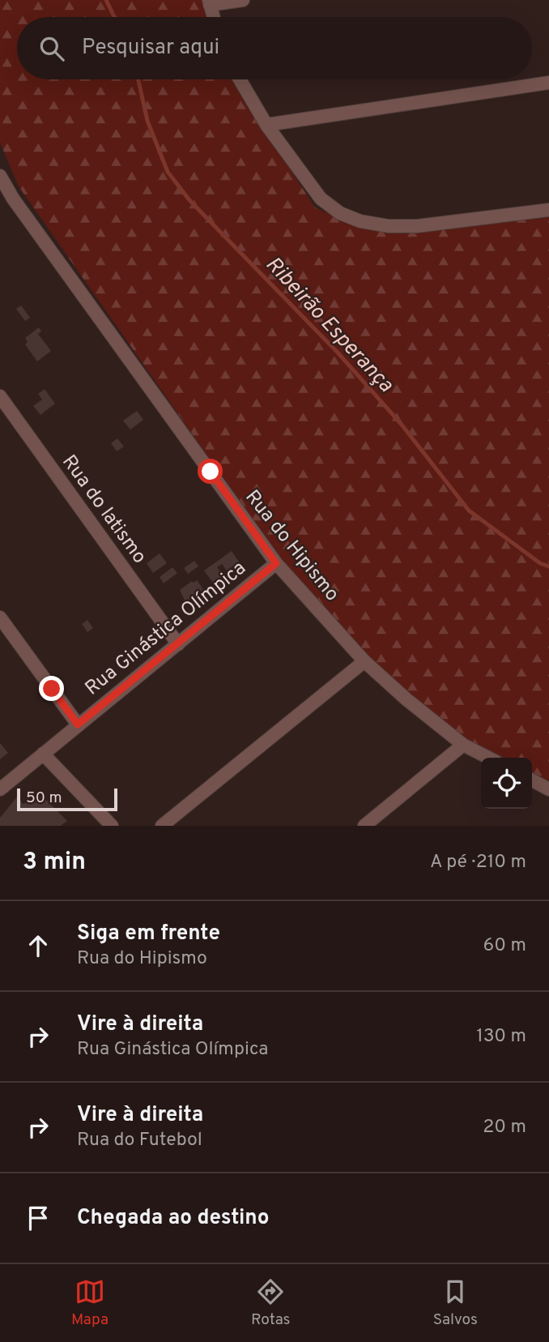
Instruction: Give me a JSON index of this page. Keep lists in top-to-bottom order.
{
  "streets": {
    "street": ["Rua do Iatismo", "Rua do Hipismo", "Rua Ginástica Olímpica"]
  },
  "crossings": [
    ["Rua do Iatismo", "Rua Ginástica Olímpica"],
    ["Rua do Hipismo", "Rua Ginástica Olímpica"]
  ],
  "water": ["Ribeirão Esperança"],
  "scale_bar": "50 m",
  "page": {
    "search": "Pesquisar aqui",
    "scale": "50 m",
    "heading": ["3 min", "A pé · 210 m"],
    "list": [
      ["Siga em frente", "Rua do Hipismo", "60 m"],
      ["Vire à direita", "Rua Ginástica Olímpica", "130 m"],
      ["Vire à direita", "Rua do Futebol", "20 m"],
      "Chegada ao destino"
    ],
    "nav": ["Mapa", "Rotas", "Salvos"]
  }
}
